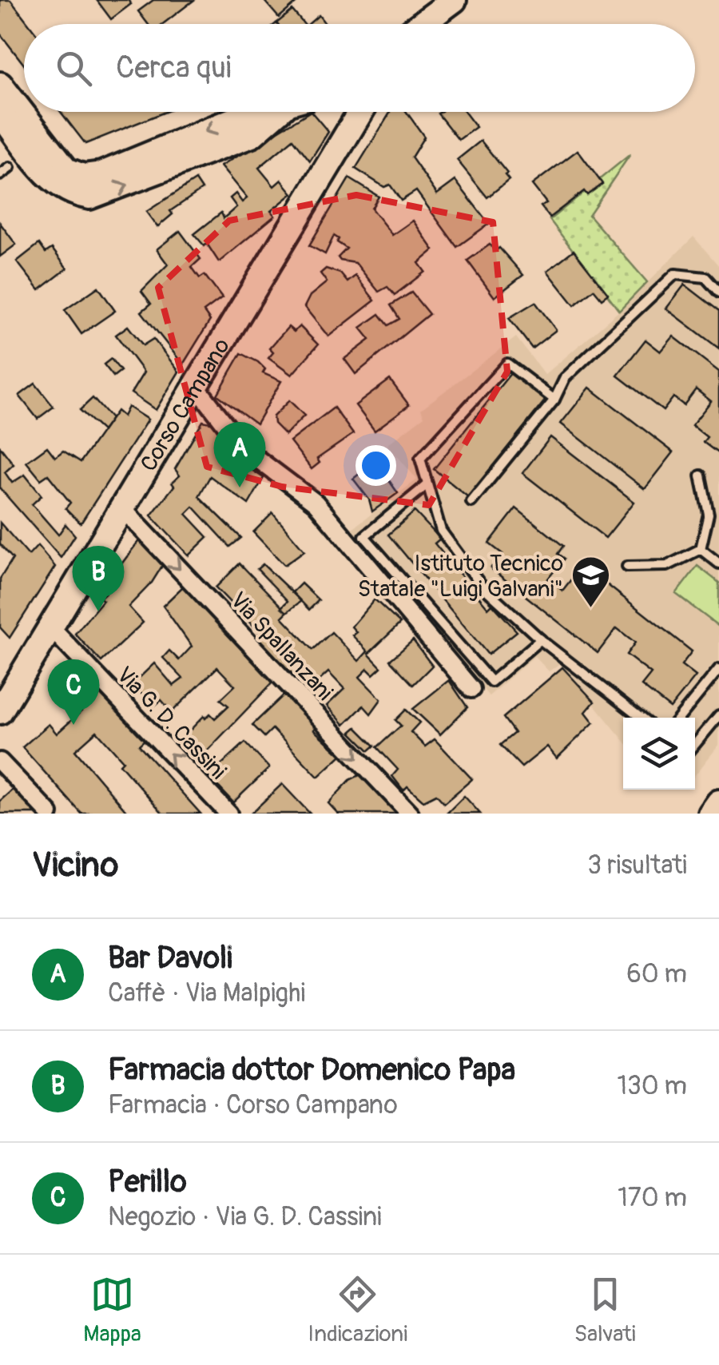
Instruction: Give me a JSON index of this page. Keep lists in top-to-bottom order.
{
  "streets": {
    "main road": ["Corso Campano"],
    "street": ["Via Spallanzani", "Via G. D. Cassini"]
  },
  "crossings": [
    ["Corso Campano", "Via Spallanzani"],
    ["Corso Campano", "Via G. D. Cassini"]
  ],
  "one_way": ["Via G. D. Cassini"],
  "places": {
    "school or university": ["Istituto Tecnico Statale \"Luigi Galvani\""]
  },
  "page": {
    "search": "Cerca qui",
    "pins": ["A", "B", "C"],
    "heading": ["Vicino", "3 risultati"],
    "list": [
      {
        "mark": "A",
        "name": "Bar Davoli",
        "note": "Caffè · Via Malpighi",
        "value": "60 m"
      },
      {
        "mark": "B",
        "name": "Farmacia dottor Domenico Papa",
        "note": "Farmacia · Corso Campano",
        "value": "130 m"
      },
      {
        "mark": "C",
        "name": "Perillo",
        "note": "Negozio · Via G. D. Cassini",
        "value": "170 m"
      }
    ],
    "nav": ["Mappa", "Indicazioni", "Salvati"]
  }
}
